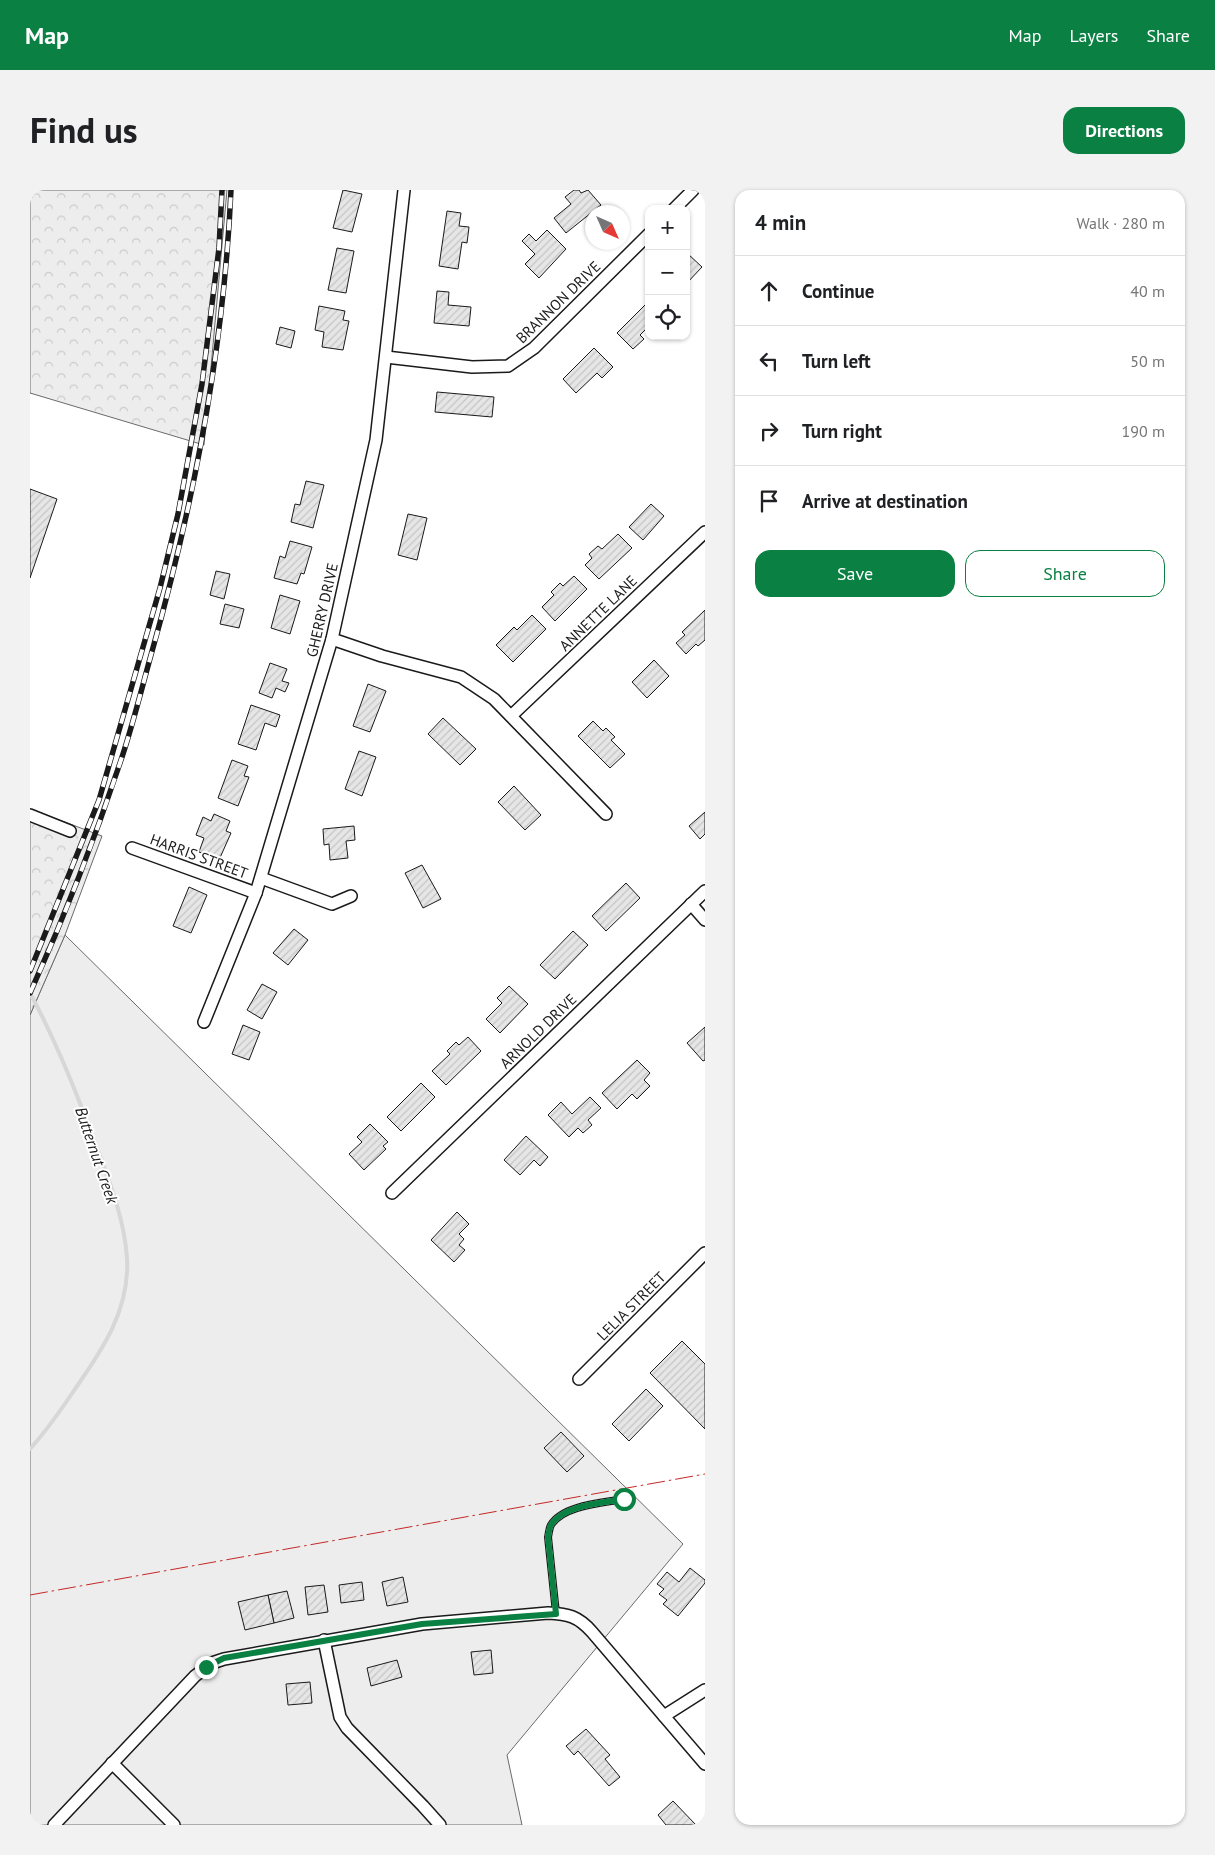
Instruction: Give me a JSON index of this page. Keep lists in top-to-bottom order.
{
  "streets": {
    "street": [
      "BRANNON DRIVE",
      "GHERRY DRIVE",
      "ANNETTE LANE",
      "HARRIS STREET",
      "ARNOLD DRIVE",
      "LELIA STREET"
    ]
  },
  "crossings": [
    ["BRANNON DRIVE", "GHERRY DRIVE"],
    ["GHERRY DRIVE", "HARRIS STREET"]
  ],
  "water": ["Butternut Creek"],
  "north": "bottom right",
  "page": {
    "header": "Map",
    "nav": ["Map", "Layers", "Share"],
    "title": "Find us",
    "buttons": [
      "Directions",
      ["Save", "Share"]
    ],
    "heading": ["4 min", "Walk · 280 m"],
    "map_buttons": ["+", "−"],
    "list": [
      ["Continue", "40 m"],
      ["Turn left", "50 m"],
      ["Turn right", "190 m"],
      "Arrive at destination"
    ]
  }
}
